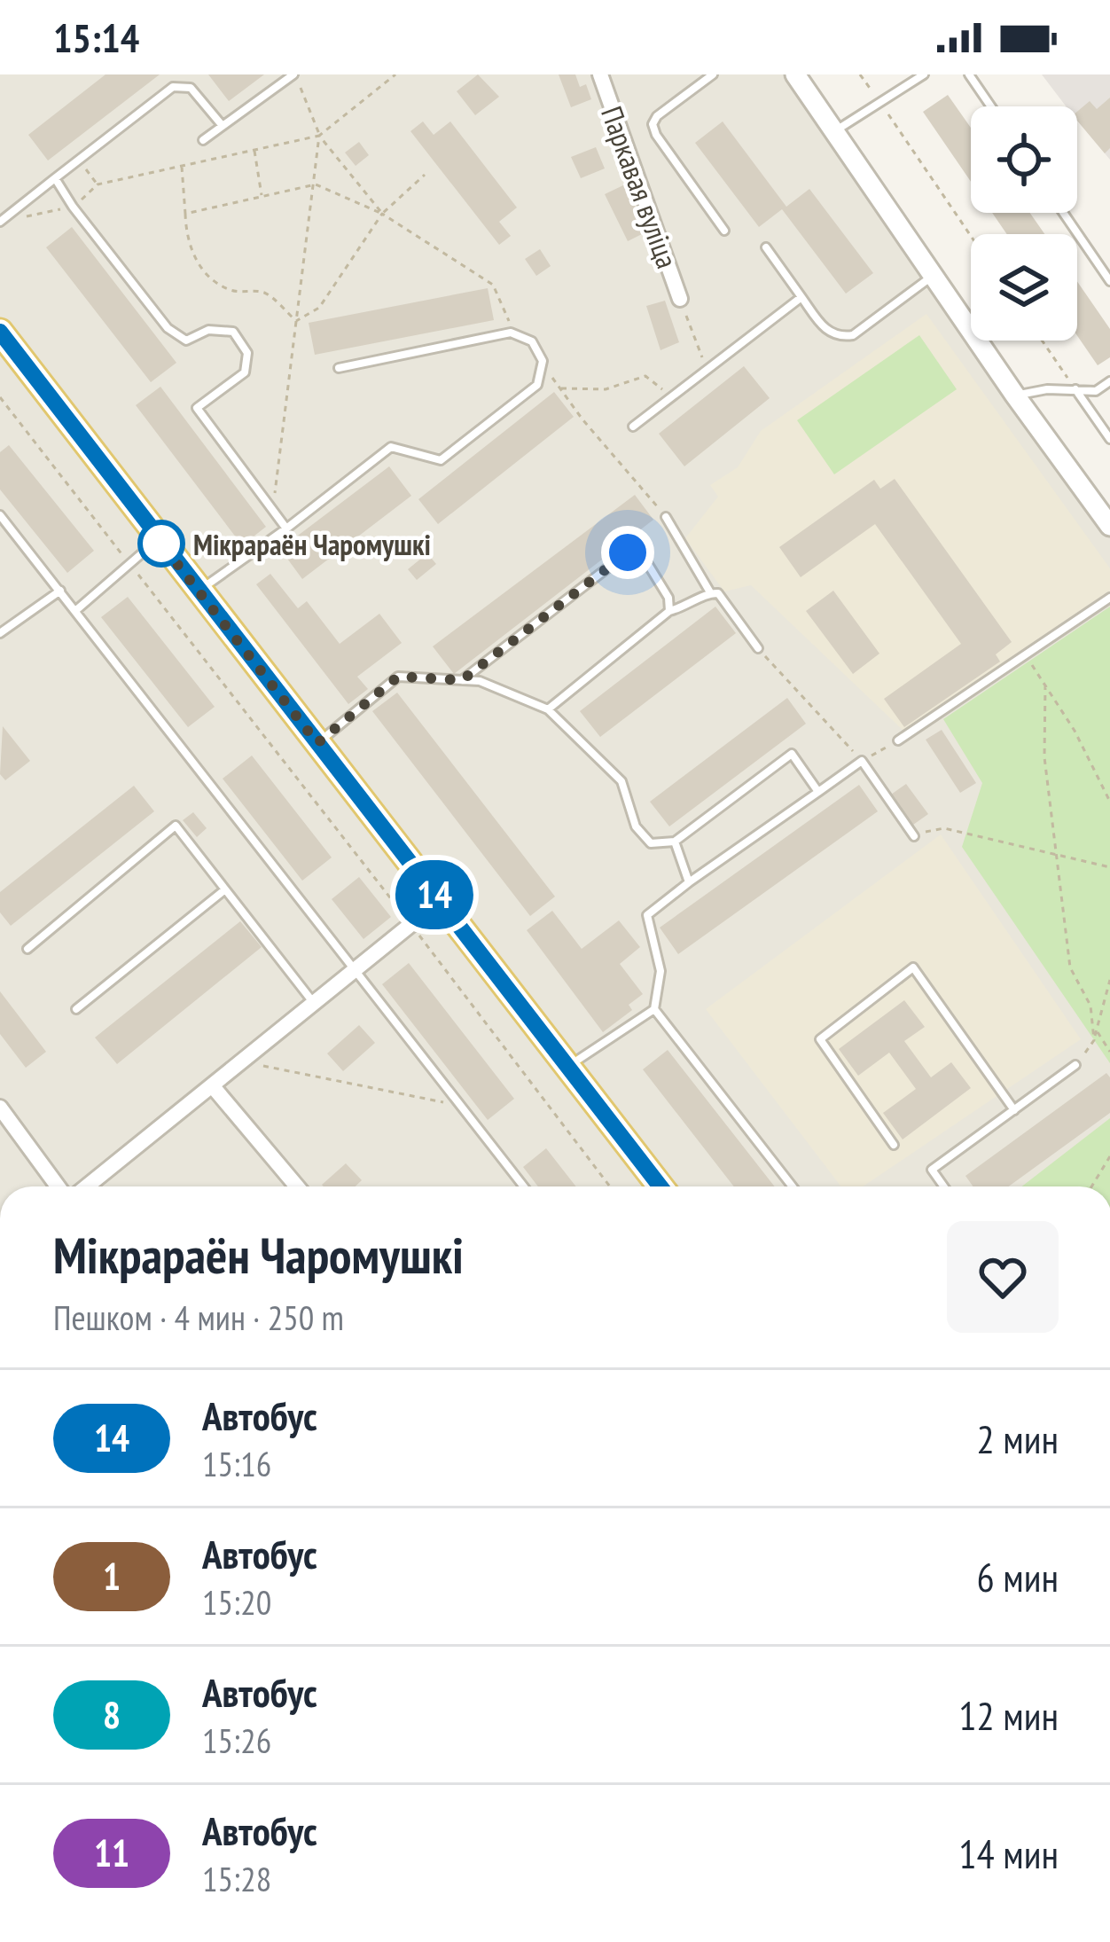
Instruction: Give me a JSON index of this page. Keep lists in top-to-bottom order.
{
  "streets": {
    "street": ["Паркавая вуліца"]
  },
  "places": ["Мікрараён Чаромушкі"],
  "lines": ["bus line 14"],
  "page": {
    "status": "15:14",
    "on_map": "14",
    "heading": ["Мікрараён Чаромушкі", "Пешком · 4 мин · 250 m"],
    "list": [
      {
        "mark": "14",
        "name": "Автобус",
        "note": "15:16",
        "value": "2 мин"
      },
      {
        "mark": "1",
        "name": "Автобус",
        "note": "15:20",
        "value": "6 мин"
      },
      {
        "mark": "8",
        "name": "Автобус",
        "note": "15:26",
        "value": "12 мин"
      },
      {
        "mark": "11",
        "name": "Автобус",
        "note": "15:28",
        "value": "14 мин"
      }
    ]
  }
}
